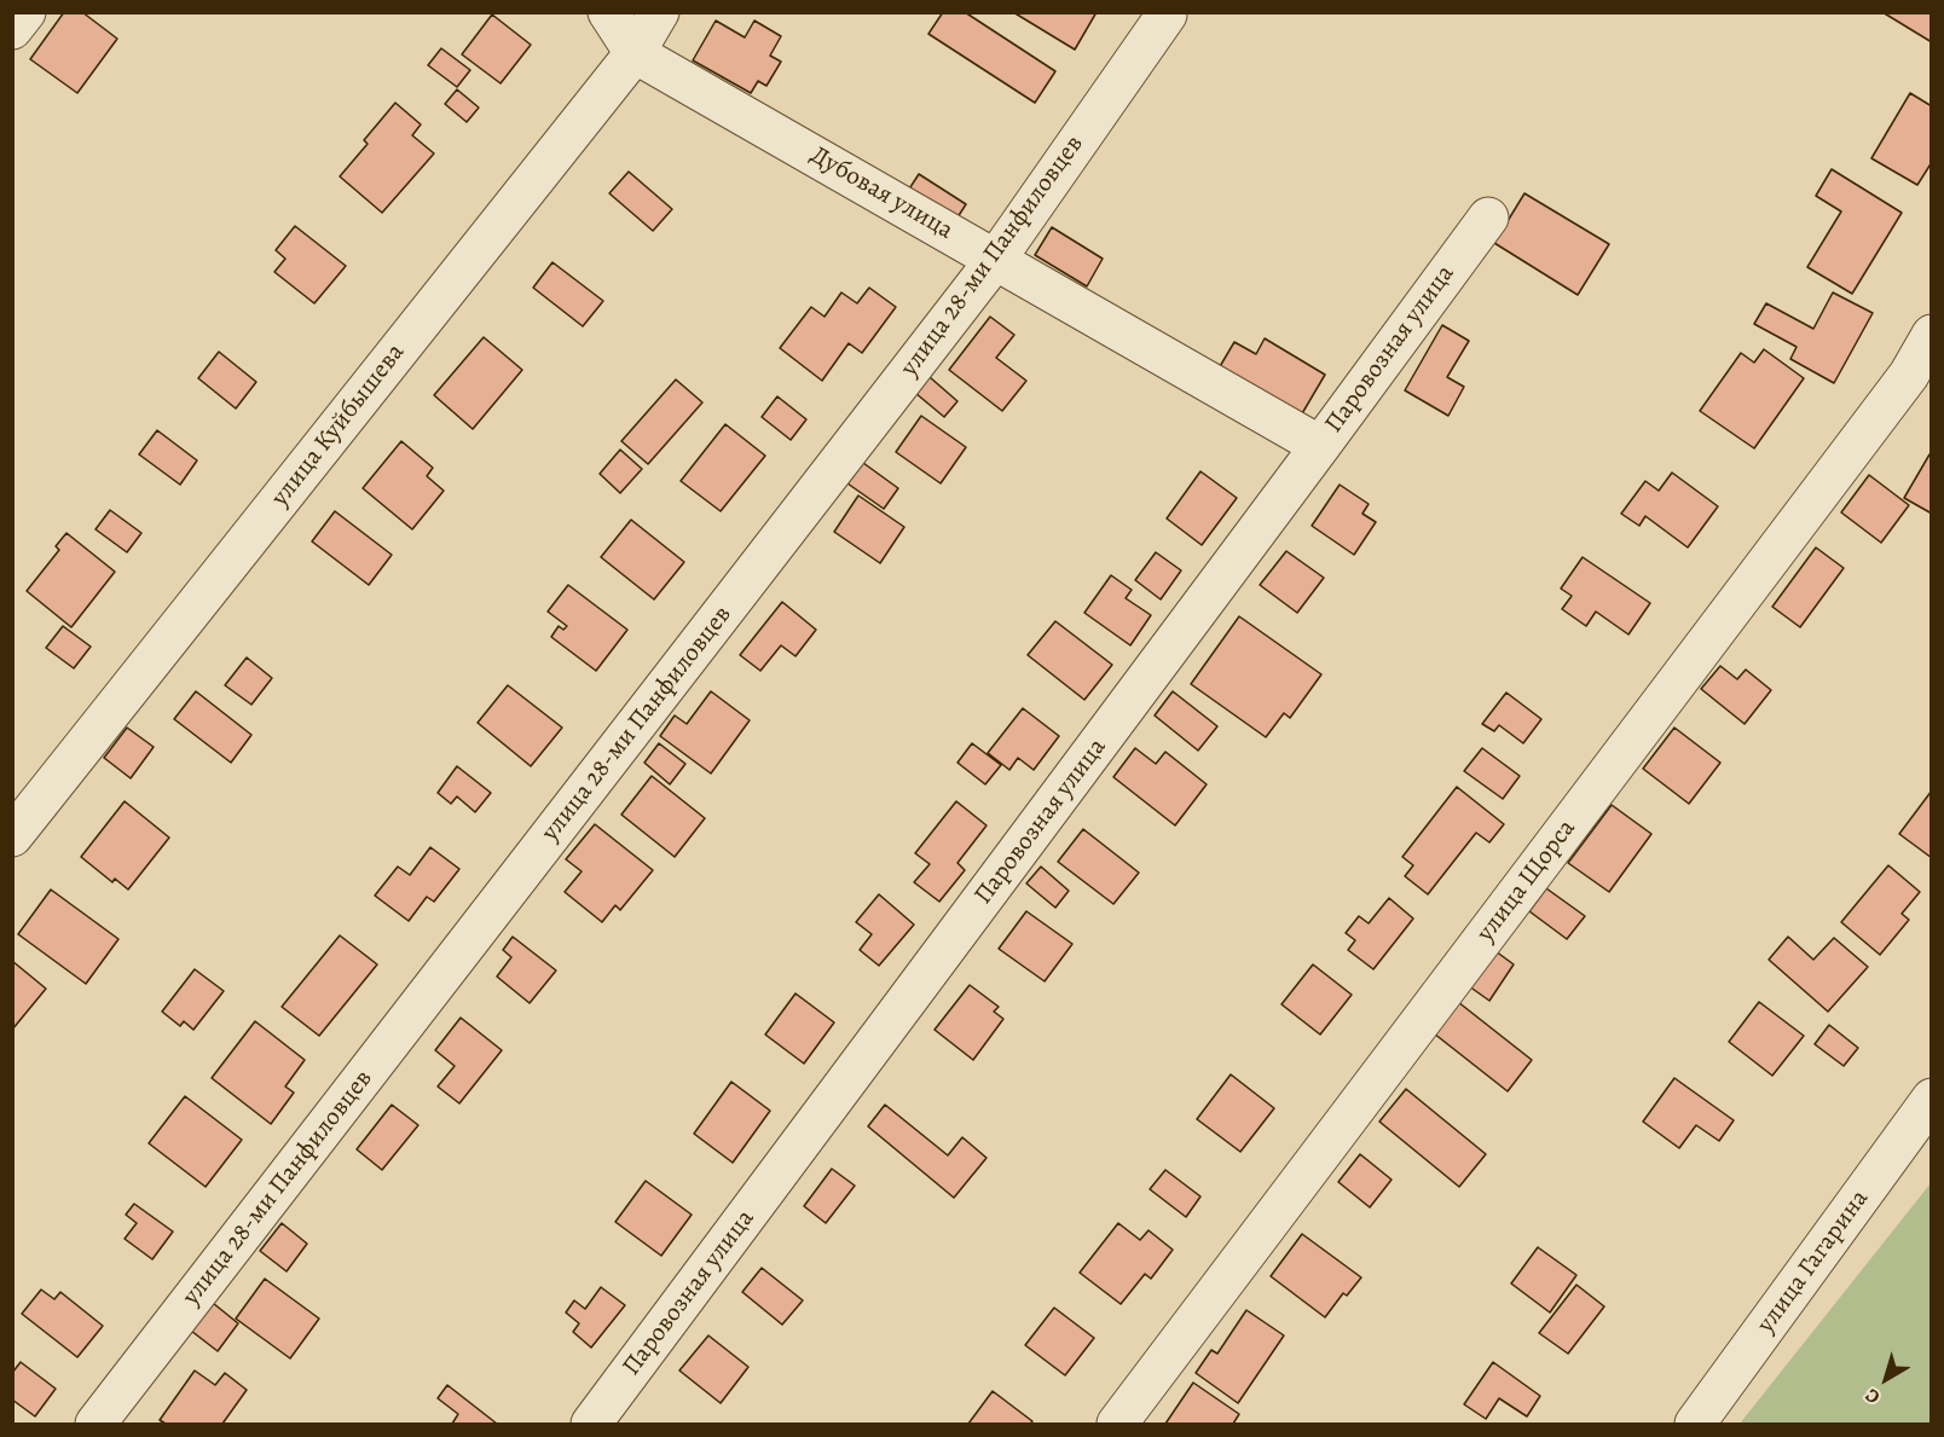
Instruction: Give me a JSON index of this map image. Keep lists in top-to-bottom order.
{
  "streets": {
    "street": [
      "Дубовая улица",
      "улица 28-ми Панфиловцев",
      "Паровозная улица",
      "улица Куйбышева",
      "улица Щорса",
      "улица Гагарина"
    ]
  },
  "crossings": [
    ["Дубовая улица", "улица 28-ми Панфиловцев"],
    ["Дубовая улица", "Паровозная улица"],
    ["Дубовая улица", "улица Куйбышева"]
  ],
  "north": "bottom left"
}
